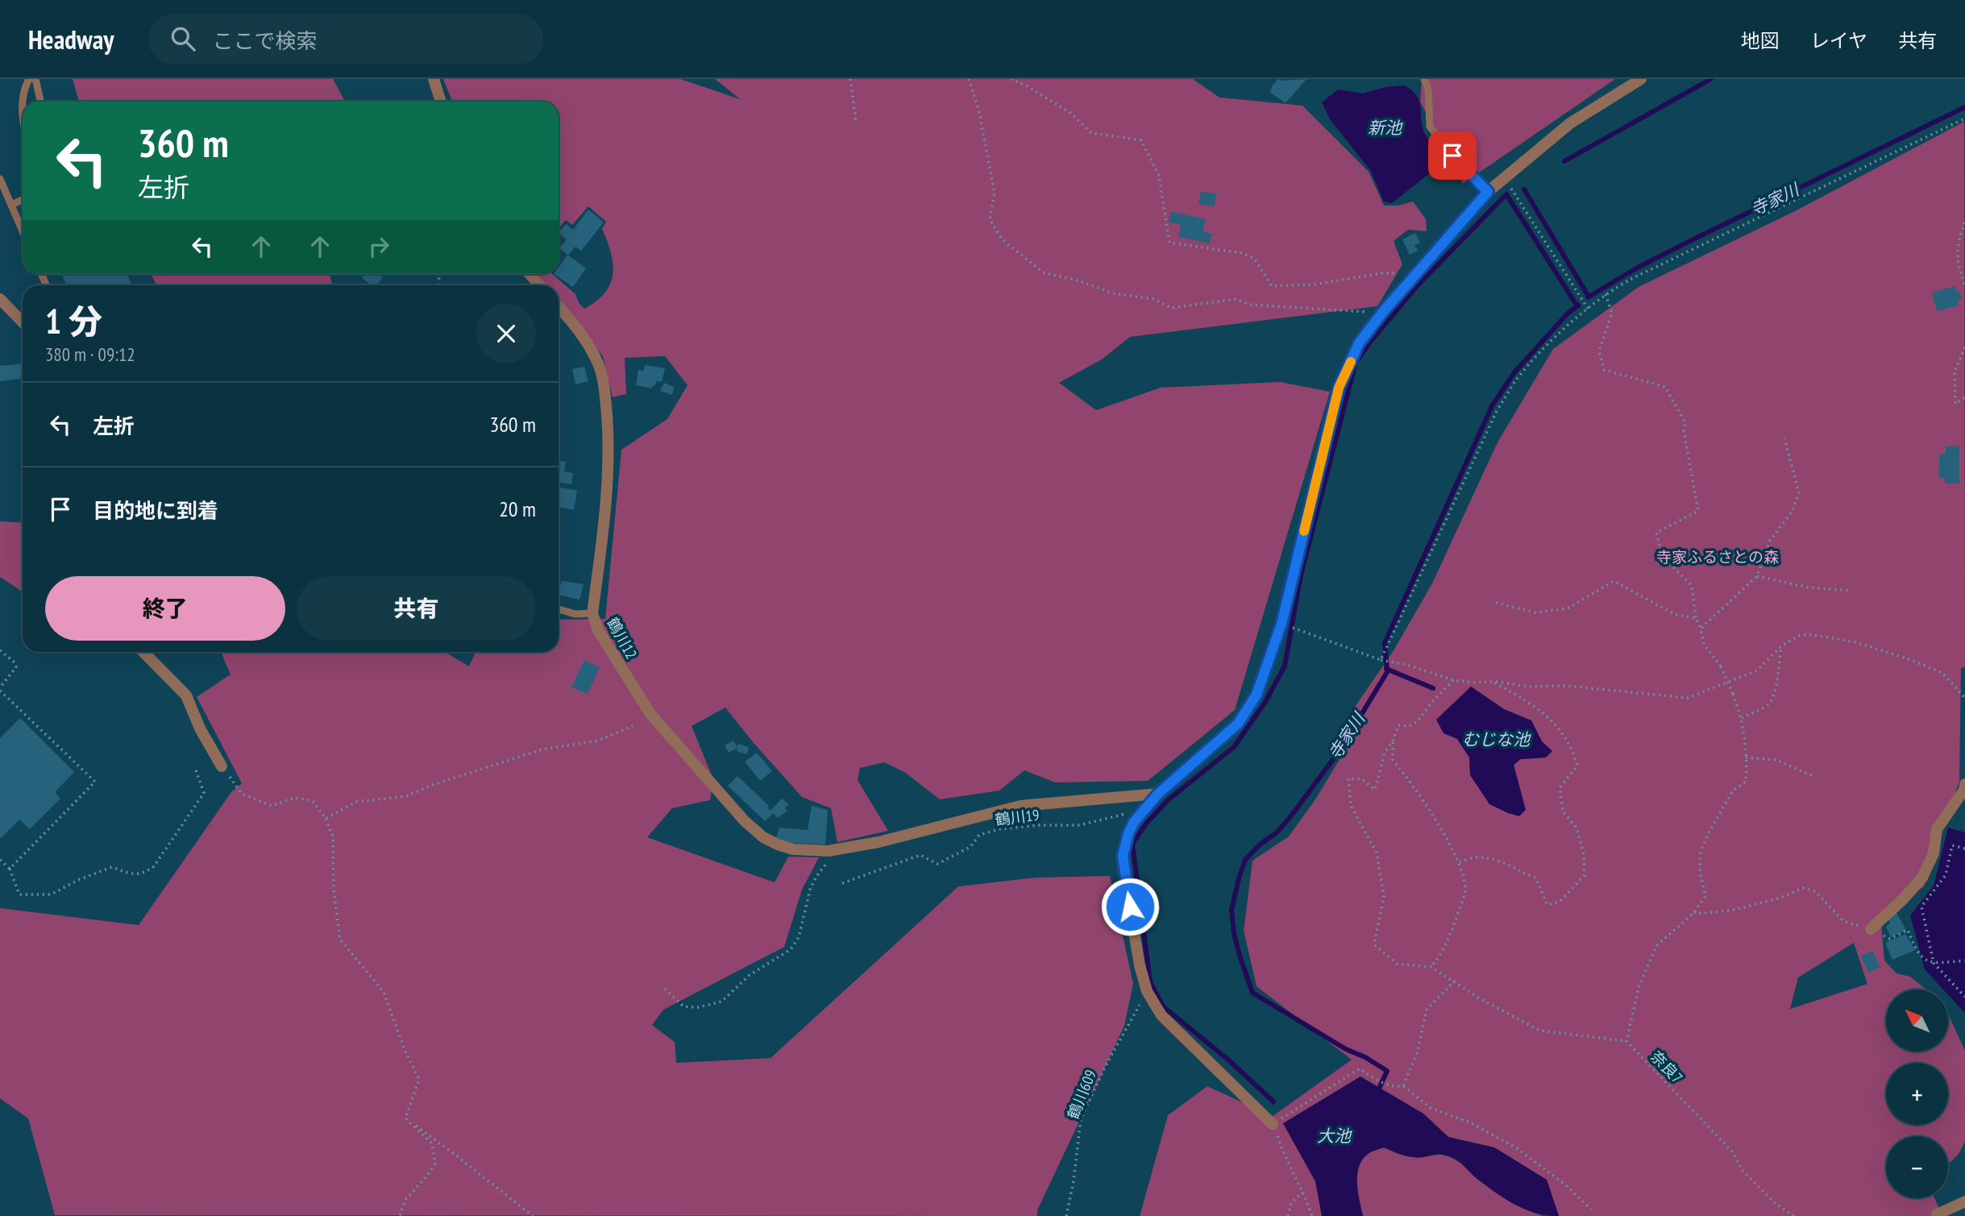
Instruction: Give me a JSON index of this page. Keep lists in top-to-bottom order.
{
  "streets": {
    "street": ["鶴川12"],
    "path": ["鶴川19", "奈良7", "鶴川609"]
  },
  "water": [
    "新池",
    "寺家川",
    "むじな池",
    "大池"
  ],
  "parks": ["寺家ふるさとの森"],
  "north": "top left",
  "page": {
    "header": "Headway",
    "search": "ここで検索",
    "nav": ["地図", "レイヤ", "共有"],
    "turn": ["360 m", "左折"],
    "heading": ["1 分", "380 m · 09:12"],
    "list": [
      {
        "name": "左折",
        "value": "360 m"
      },
      {
        "name": "目的地に到着",
        "value": "20 m"
      }
    ],
    "buttons": ["終了", "共有"],
    "map_buttons": ["+", "−"]
  }
}
